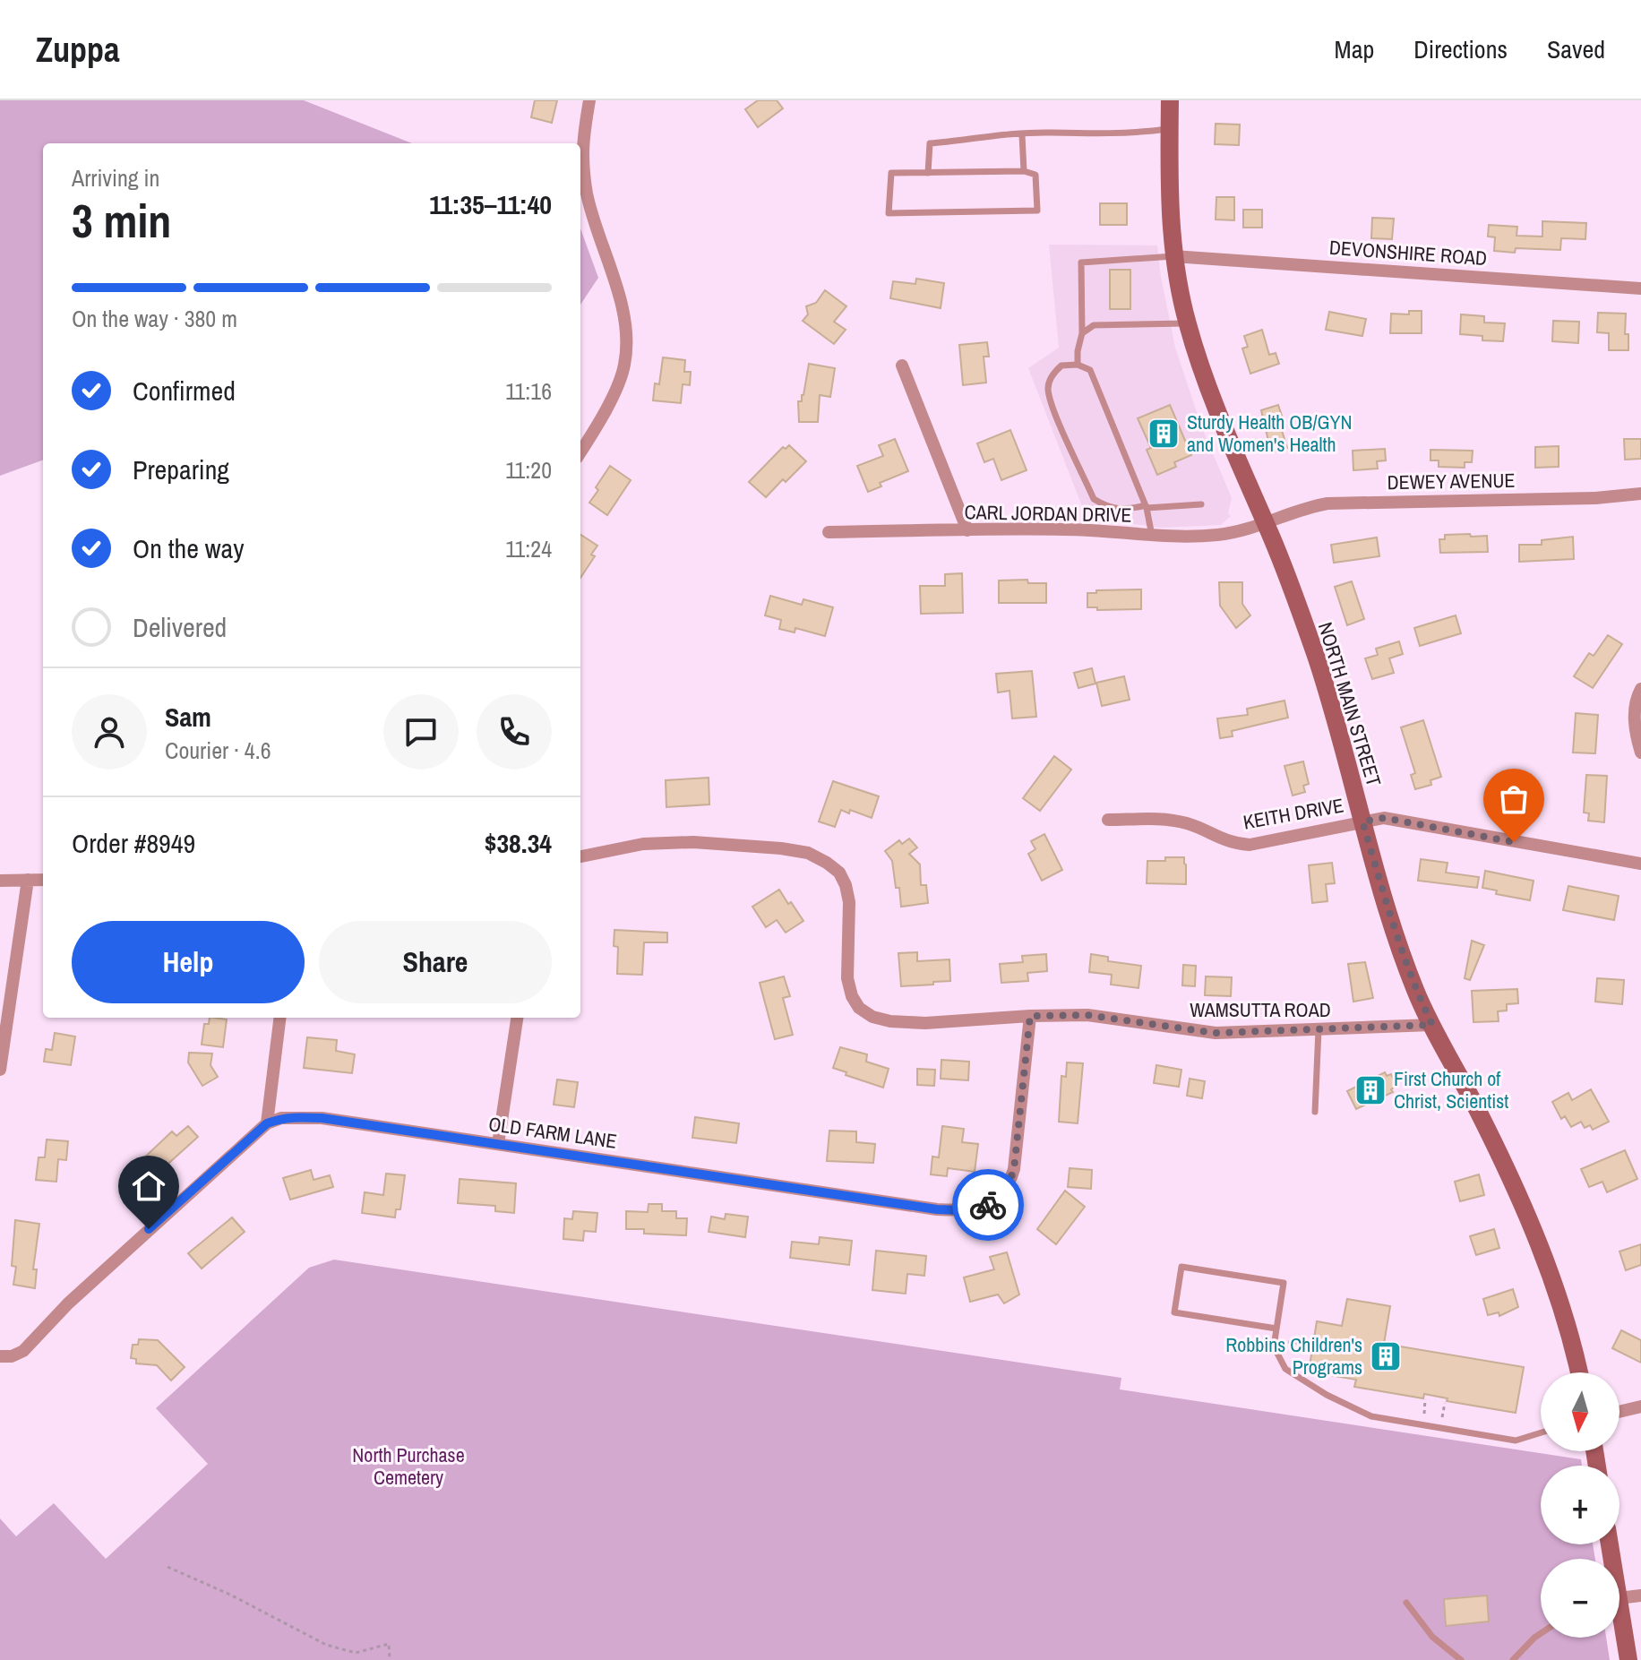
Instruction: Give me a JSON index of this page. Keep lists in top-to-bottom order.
{
  "streets": {
    "main road": ["NORTH MAIN STREET"],
    "street": [
      "DEVONSHIRE ROAD",
      "DEWEY AVENUE",
      "CARL JORDAN DRIVE",
      "KEITH DRIVE",
      "WAMSUTTA ROAD",
      "OLD FARM LANE"
    ]
  },
  "crossings": [
    ["DEVONSHIRE ROAD", "NORTH MAIN STREET"],
    ["DEWEY AVENUE", "CARL JORDAN DRIVE"],
    ["DEWEY AVENUE", "NORTH MAIN STREET"],
    ["CARL JORDAN DRIVE", "NORTH MAIN STREET"],
    ["NORTH MAIN STREET", "KEITH DRIVE"],
    ["NORTH MAIN STREET", "WAMSUTTA ROAD"],
    ["WAMSUTTA ROAD", "OLD FARM LANE"]
  ],
  "parks": ["North Purchase Cemetery"],
  "places": {
    "building": ["Sturdy Health OB/GYN and Women's Health", "First Church of Christ, Scientist", "Robbins Children's Programs"]
  },
  "north": "bottom",
  "page": {
    "header": "Zuppa",
    "nav": ["Map", "Directions", "Saved"],
    "heading": ["3 min", "Arriving in", "11:35–11:40"],
    "panel": [
      "Sam",
      "Courier · 4.6",
      "Order #8949",
      "$38.34"
    ],
    "bar": "On the way · 380 m",
    "list": [
      ["Confirmed", "11:16"],
      ["Preparing", "11:20"],
      ["On the way", "11:24"],
      "Delivered"
    ],
    "buttons": ["Help", "Share"],
    "map_buttons": ["+", "−"]
  }
}
